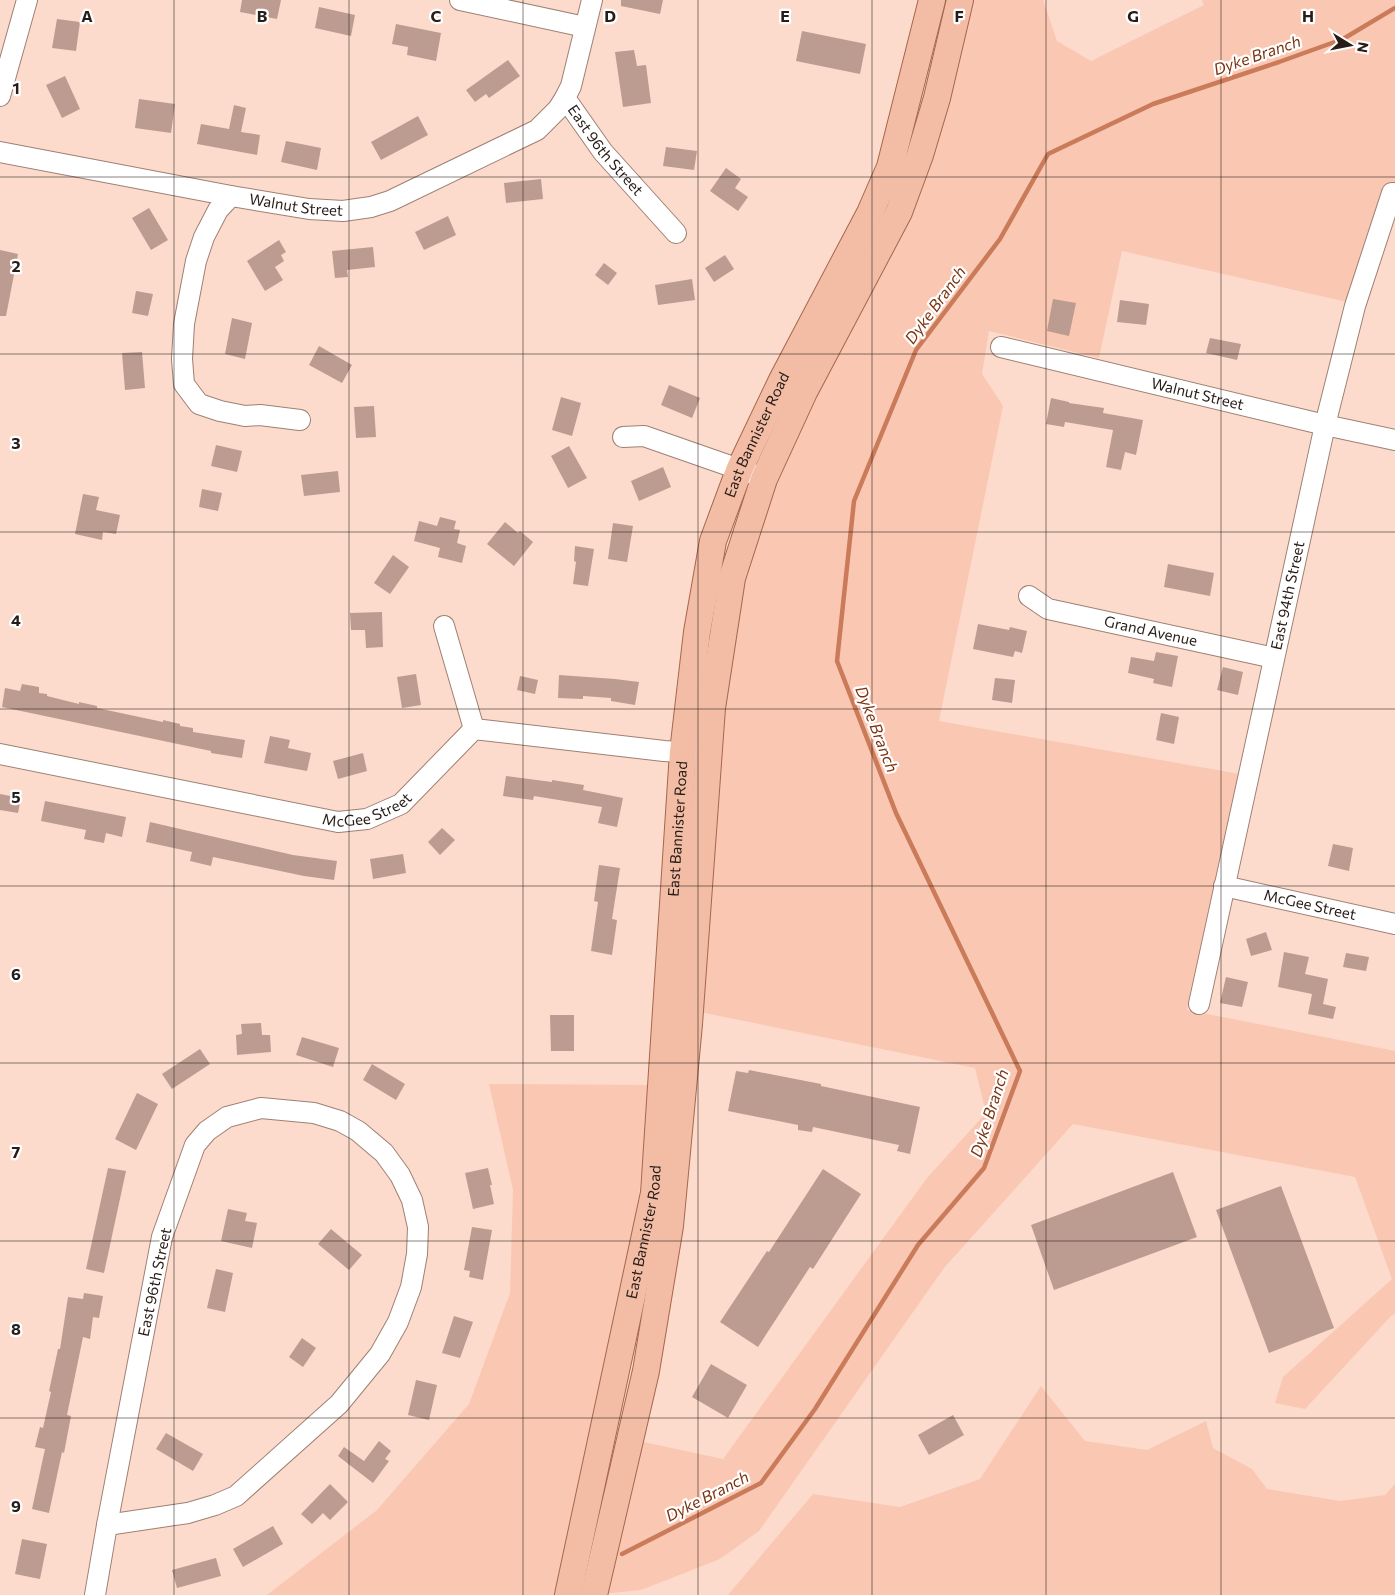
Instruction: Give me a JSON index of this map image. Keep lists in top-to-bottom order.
{
  "streets": {
    "main road": ["East Bannister Road"],
    "street": [
      "East 96th Street",
      "Walnut Street",
      "East 94th Street",
      "Grand Avenue",
      "McGee Street"
    ]
  },
  "crossings": [
    ["East 96th Street", "Walnut Street"],
    ["Walnut Street", "East 94th Street"],
    ["East 94th Street", "Grand Avenue"],
    ["East 94th Street", "McGee Street"]
  ],
  "water": ["Dyke Branch"],
  "north": "right",
  "grid": {
    "columns": [
      "A",
      "B",
      "C",
      "D",
      "E",
      "F",
      "G",
      "H"
    ],
    "rows": [
      "1",
      "2",
      "3",
      "4",
      "5",
      "6",
      "7",
      "8",
      "9"
    ]
  }
}
